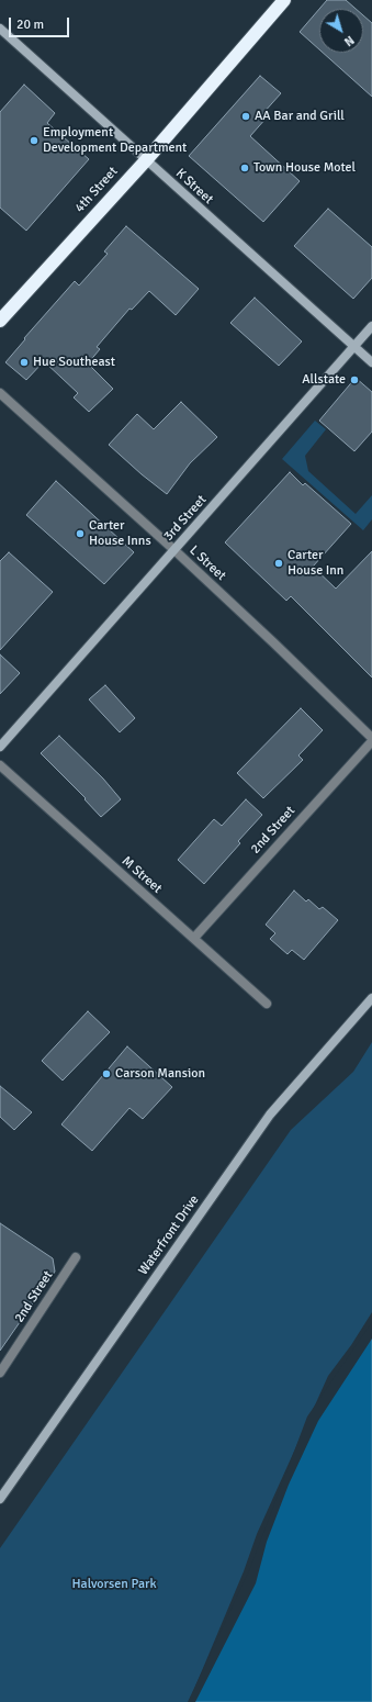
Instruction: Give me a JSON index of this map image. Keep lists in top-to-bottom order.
{
  "streets": {
    "highway": ["4th Street"],
    "street": [
      "K Street",
      "3rd Street",
      "L Street",
      "2nd Street",
      "M Street",
      "Waterfront Drive"
    ]
  },
  "crossings": [
    ["K Street", "4th Street"],
    ["K Street", "3rd Street"],
    ["3rd Street", "L Street"],
    ["L Street", "2nd Street"],
    ["2nd Street", "M Street"]
  ],
  "parks": ["Halvorsen Park"],
  "places": [
    "AA Bar and Grill",
    "Employment Development Department",
    "Town House Motel",
    "Hue Southeast",
    "Allstate",
    "Carter House Inns",
    "Carter House Inn",
    "Carson Mansion"
  ],
  "scale_bar": "20 m",
  "north": "bottom right"
}
